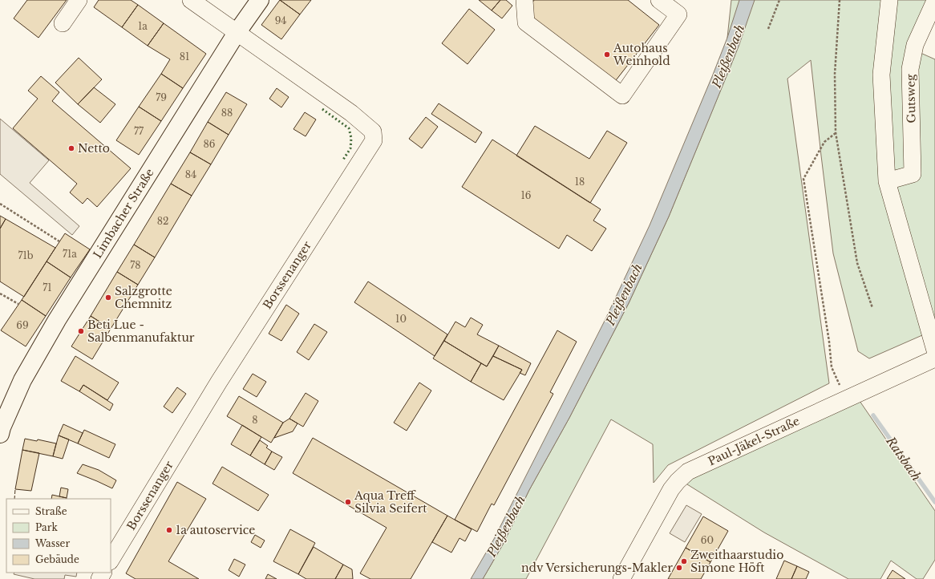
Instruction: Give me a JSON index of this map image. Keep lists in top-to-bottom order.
{
  "streets": {
    "main road": ["Limbacher Straße"],
    "street": ["Gutsweg", "Borssenanger", "Paul-Jäkel-Straße"]
  },
  "crossings": [
    ["Limbacher Straße", "Borssenanger"]
  ],
  "water": ["Pleißenbach", "Ratsbach"],
  "places": [
    "Autohaus Weinhold",
    "Netto",
    "Salzgrotte Chemnitz",
    "Beti Lue - Salbenmanufaktur",
    "Aqua Treff Silvia Seifert",
    "1a autoservice",
    "Zweithaarstudio Simone Höft",
    "ndv Versicherungs-Makler"
  ],
  "house_numbers": [
    "94",
    "1a",
    "81",
    "79",
    "88",
    "77",
    "86",
    "84",
    "18",
    "16",
    "82",
    "71a",
    "71b",
    "78",
    "71",
    "10",
    "69",
    "8",
    "60"
  ],
  "legend": [
    "Straße",
    "Park",
    "Wasser",
    "Gebäude"
  ]
}
